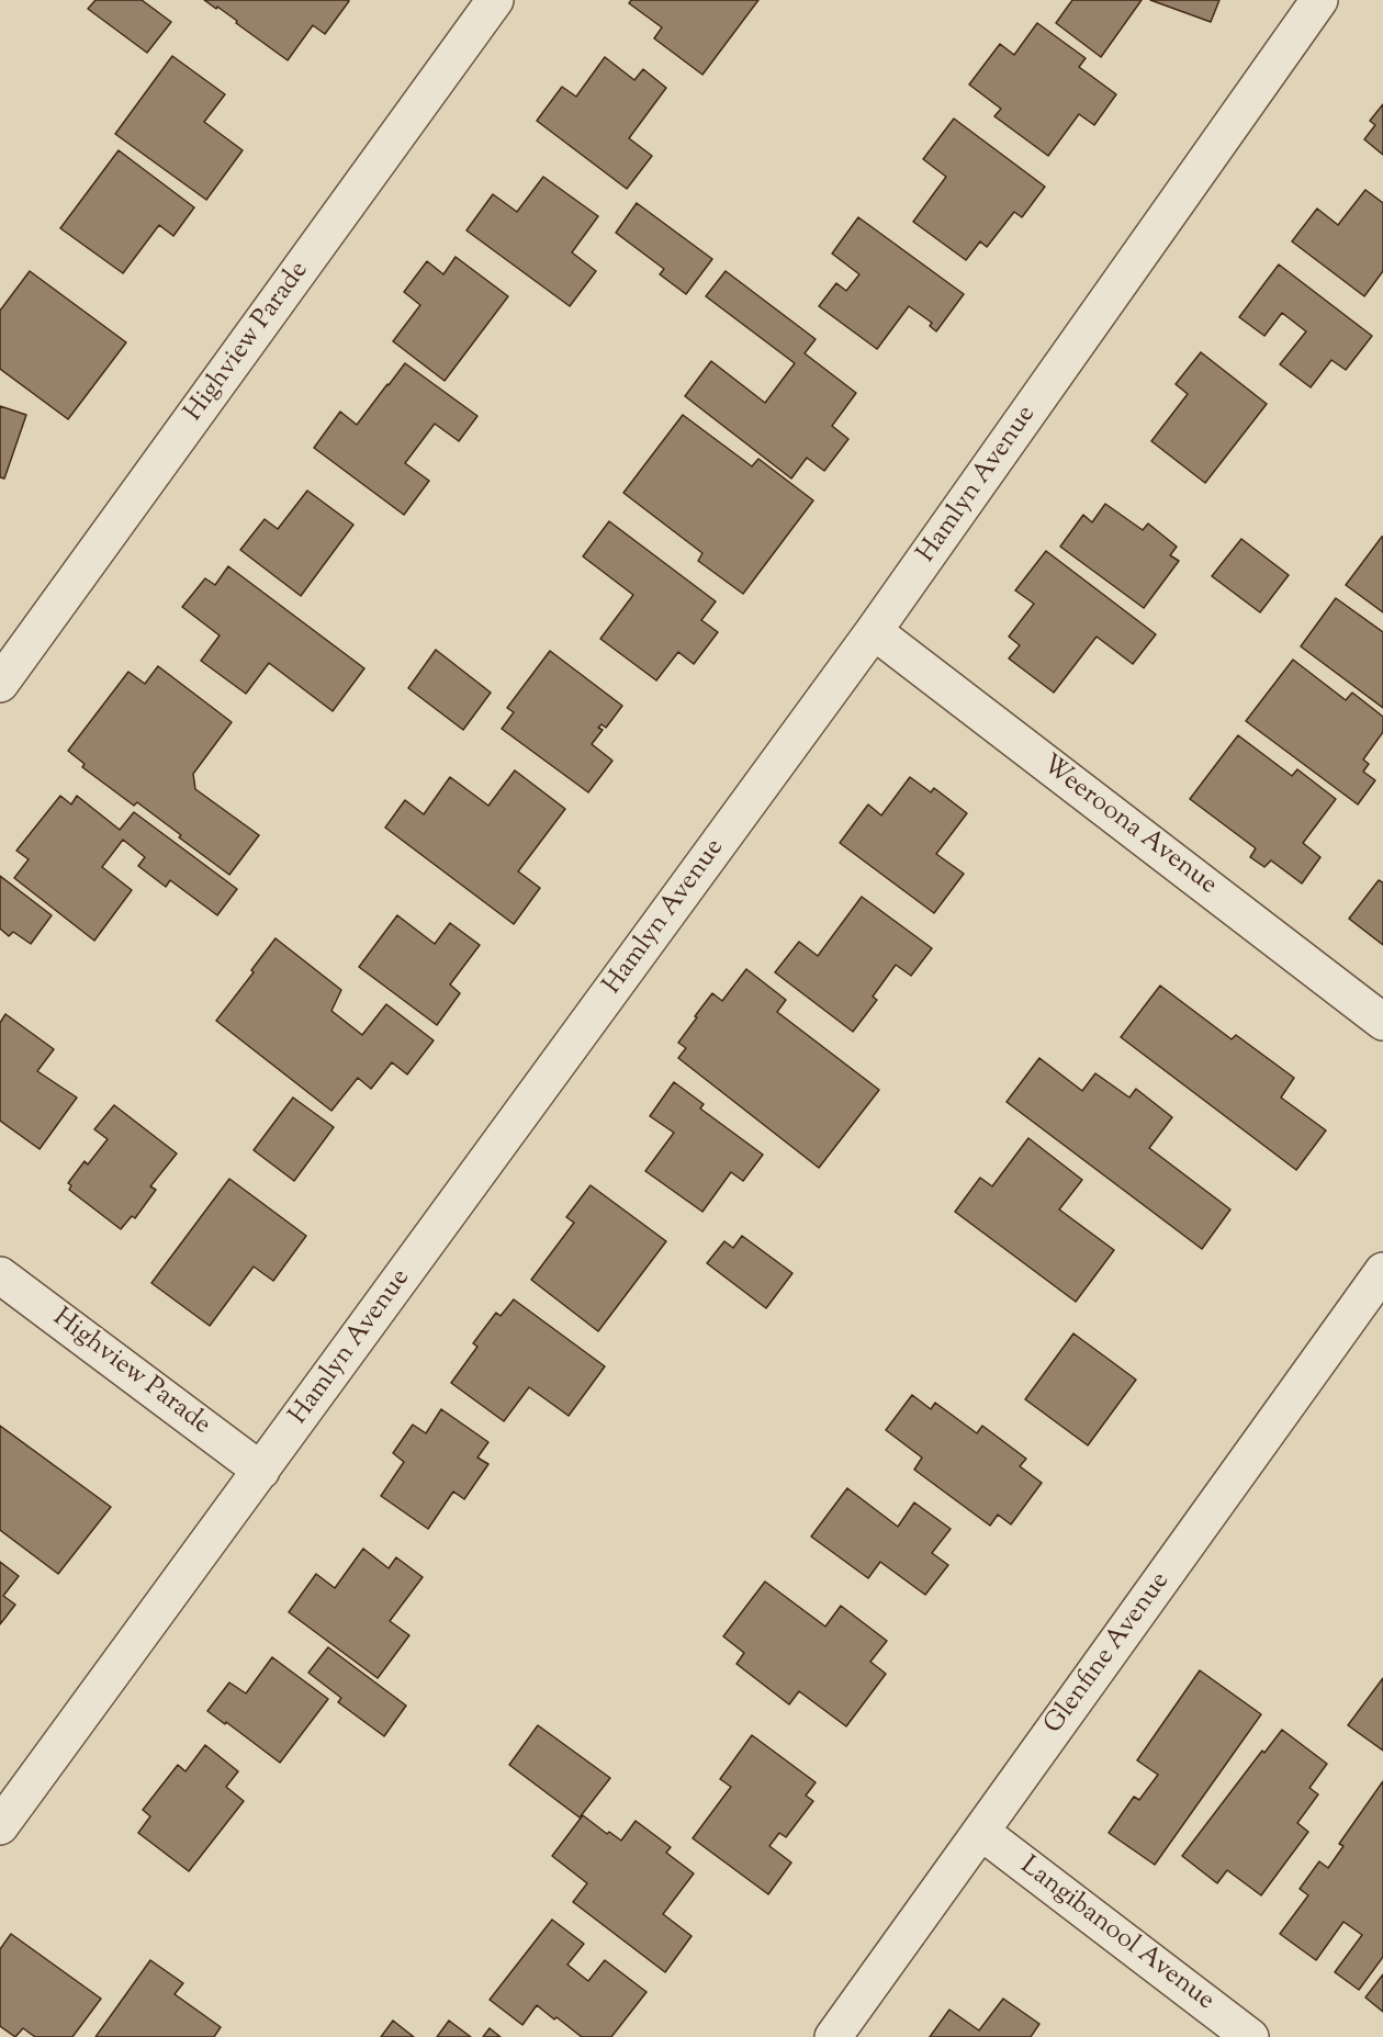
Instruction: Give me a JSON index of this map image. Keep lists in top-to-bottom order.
{
  "streets": {
    "street": [
      "Highview Parade",
      "Hamlyn Avenue",
      "Weeroona Avenue",
      "Glenfine Avenue",
      "Langibanool Avenue"
    ]
  },
  "crossings": [
    ["Highview Parade", "Hamlyn Avenue"],
    ["Hamlyn Avenue", "Weeroona Avenue"],
    ["Glenfine Avenue", "Langibanool Avenue"]
  ]
}
